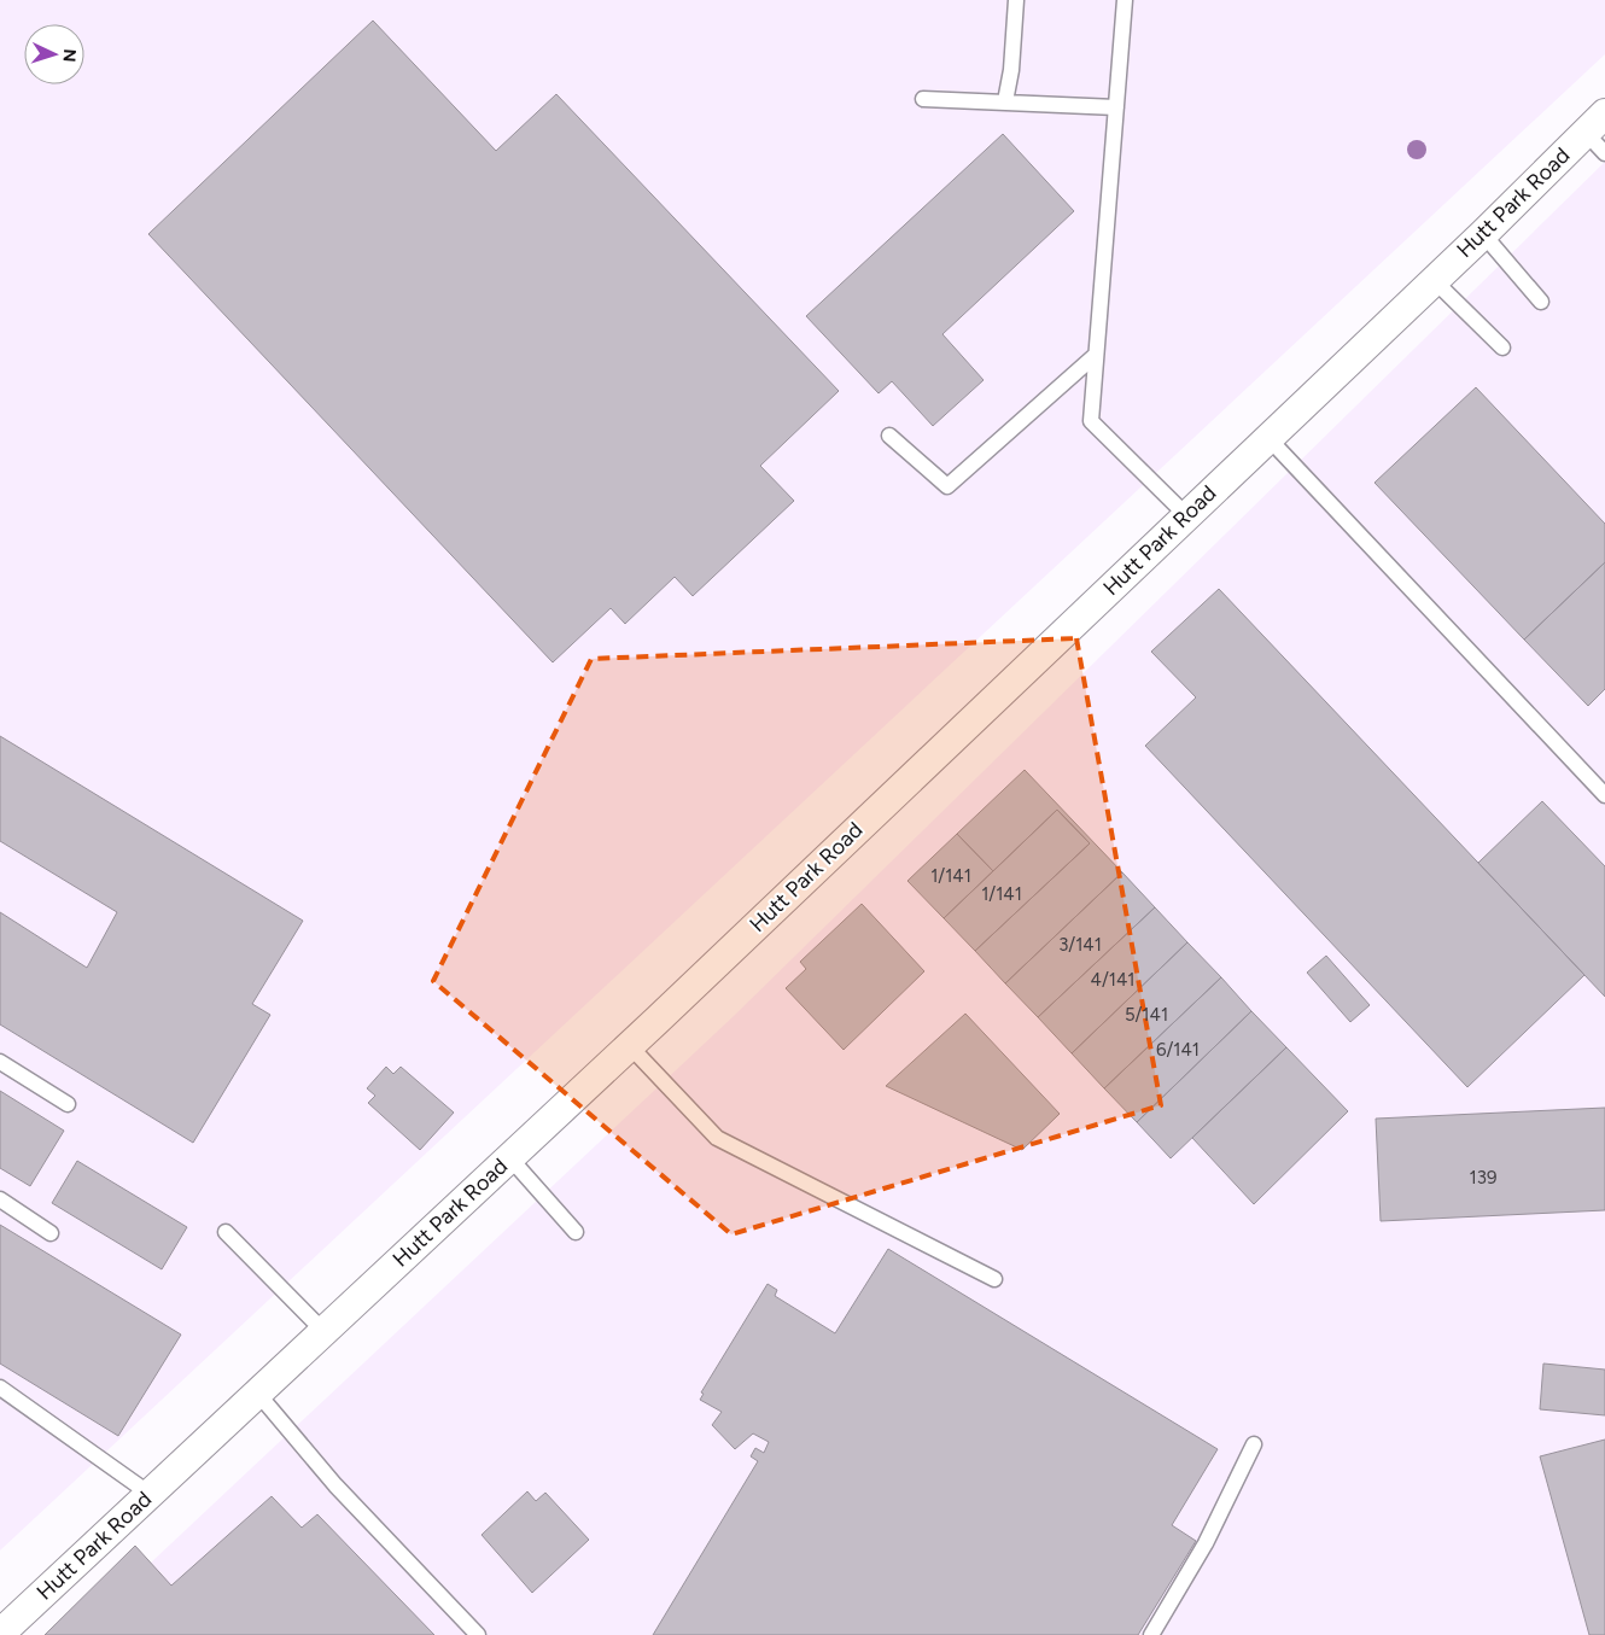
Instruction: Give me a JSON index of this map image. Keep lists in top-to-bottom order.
{
  "streets": {
    "street": ["Hutt Park Road"]
  },
  "house_numbers": [
    "1/141",
    "1/141",
    "3/141",
    "4/141",
    "5/141",
    "6/141",
    "139"
  ],
  "north": "right"
}
